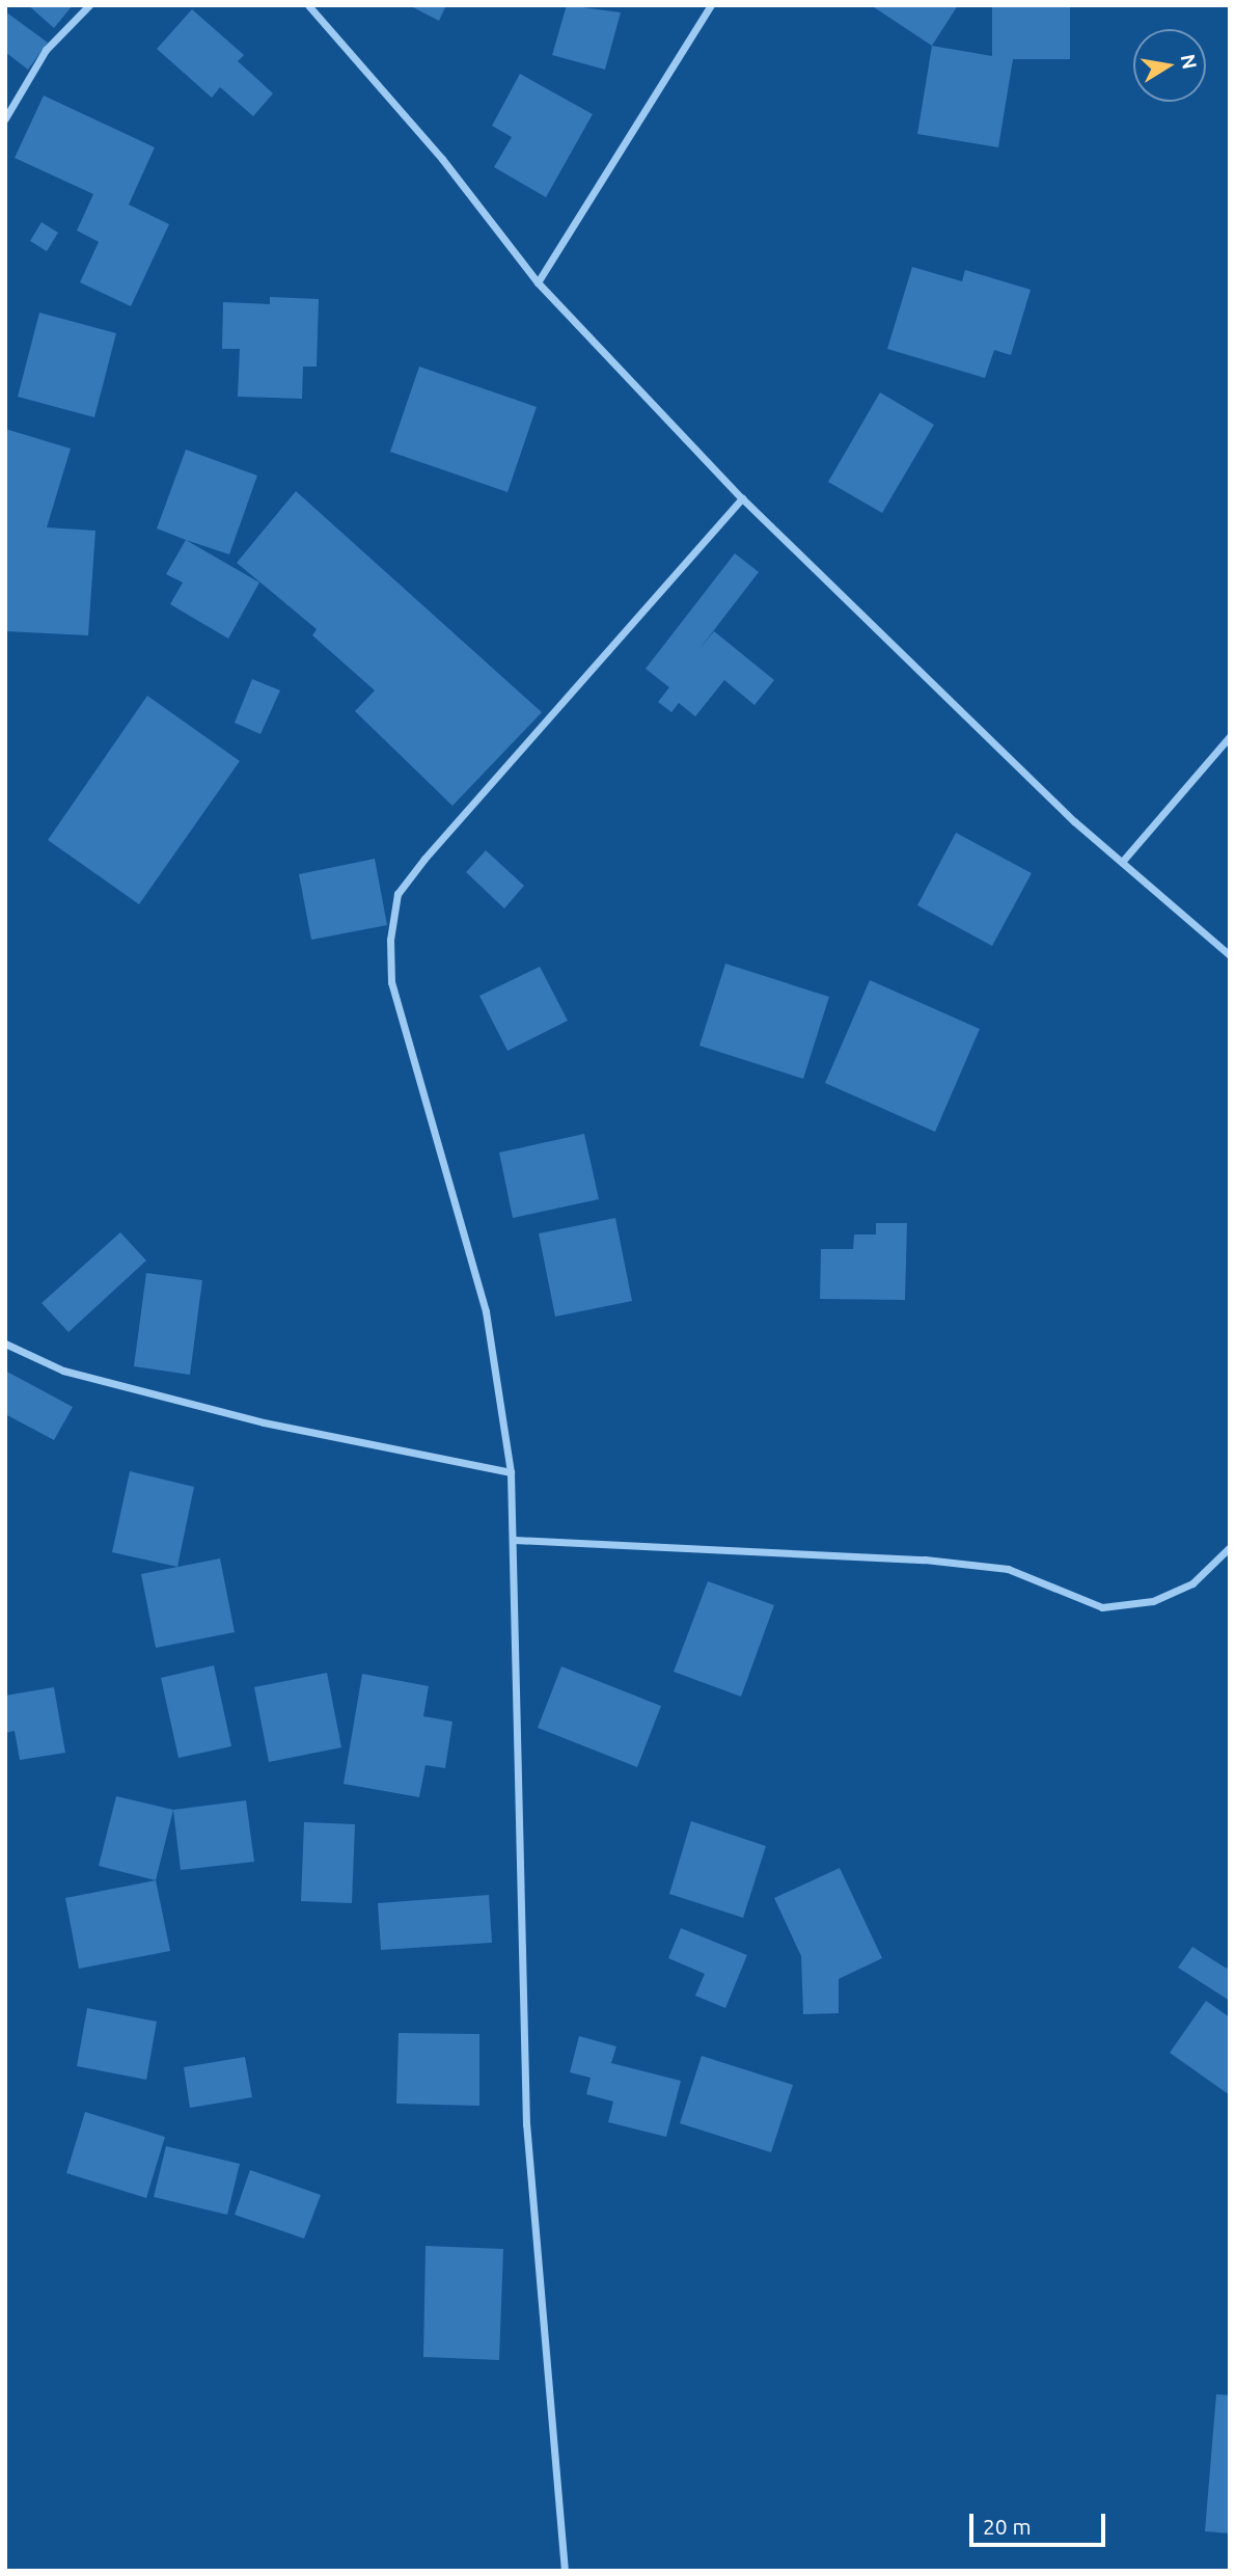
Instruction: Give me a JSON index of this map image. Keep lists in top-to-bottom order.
{
  "scale_bar": "20 m",
  "north": "right"
}
